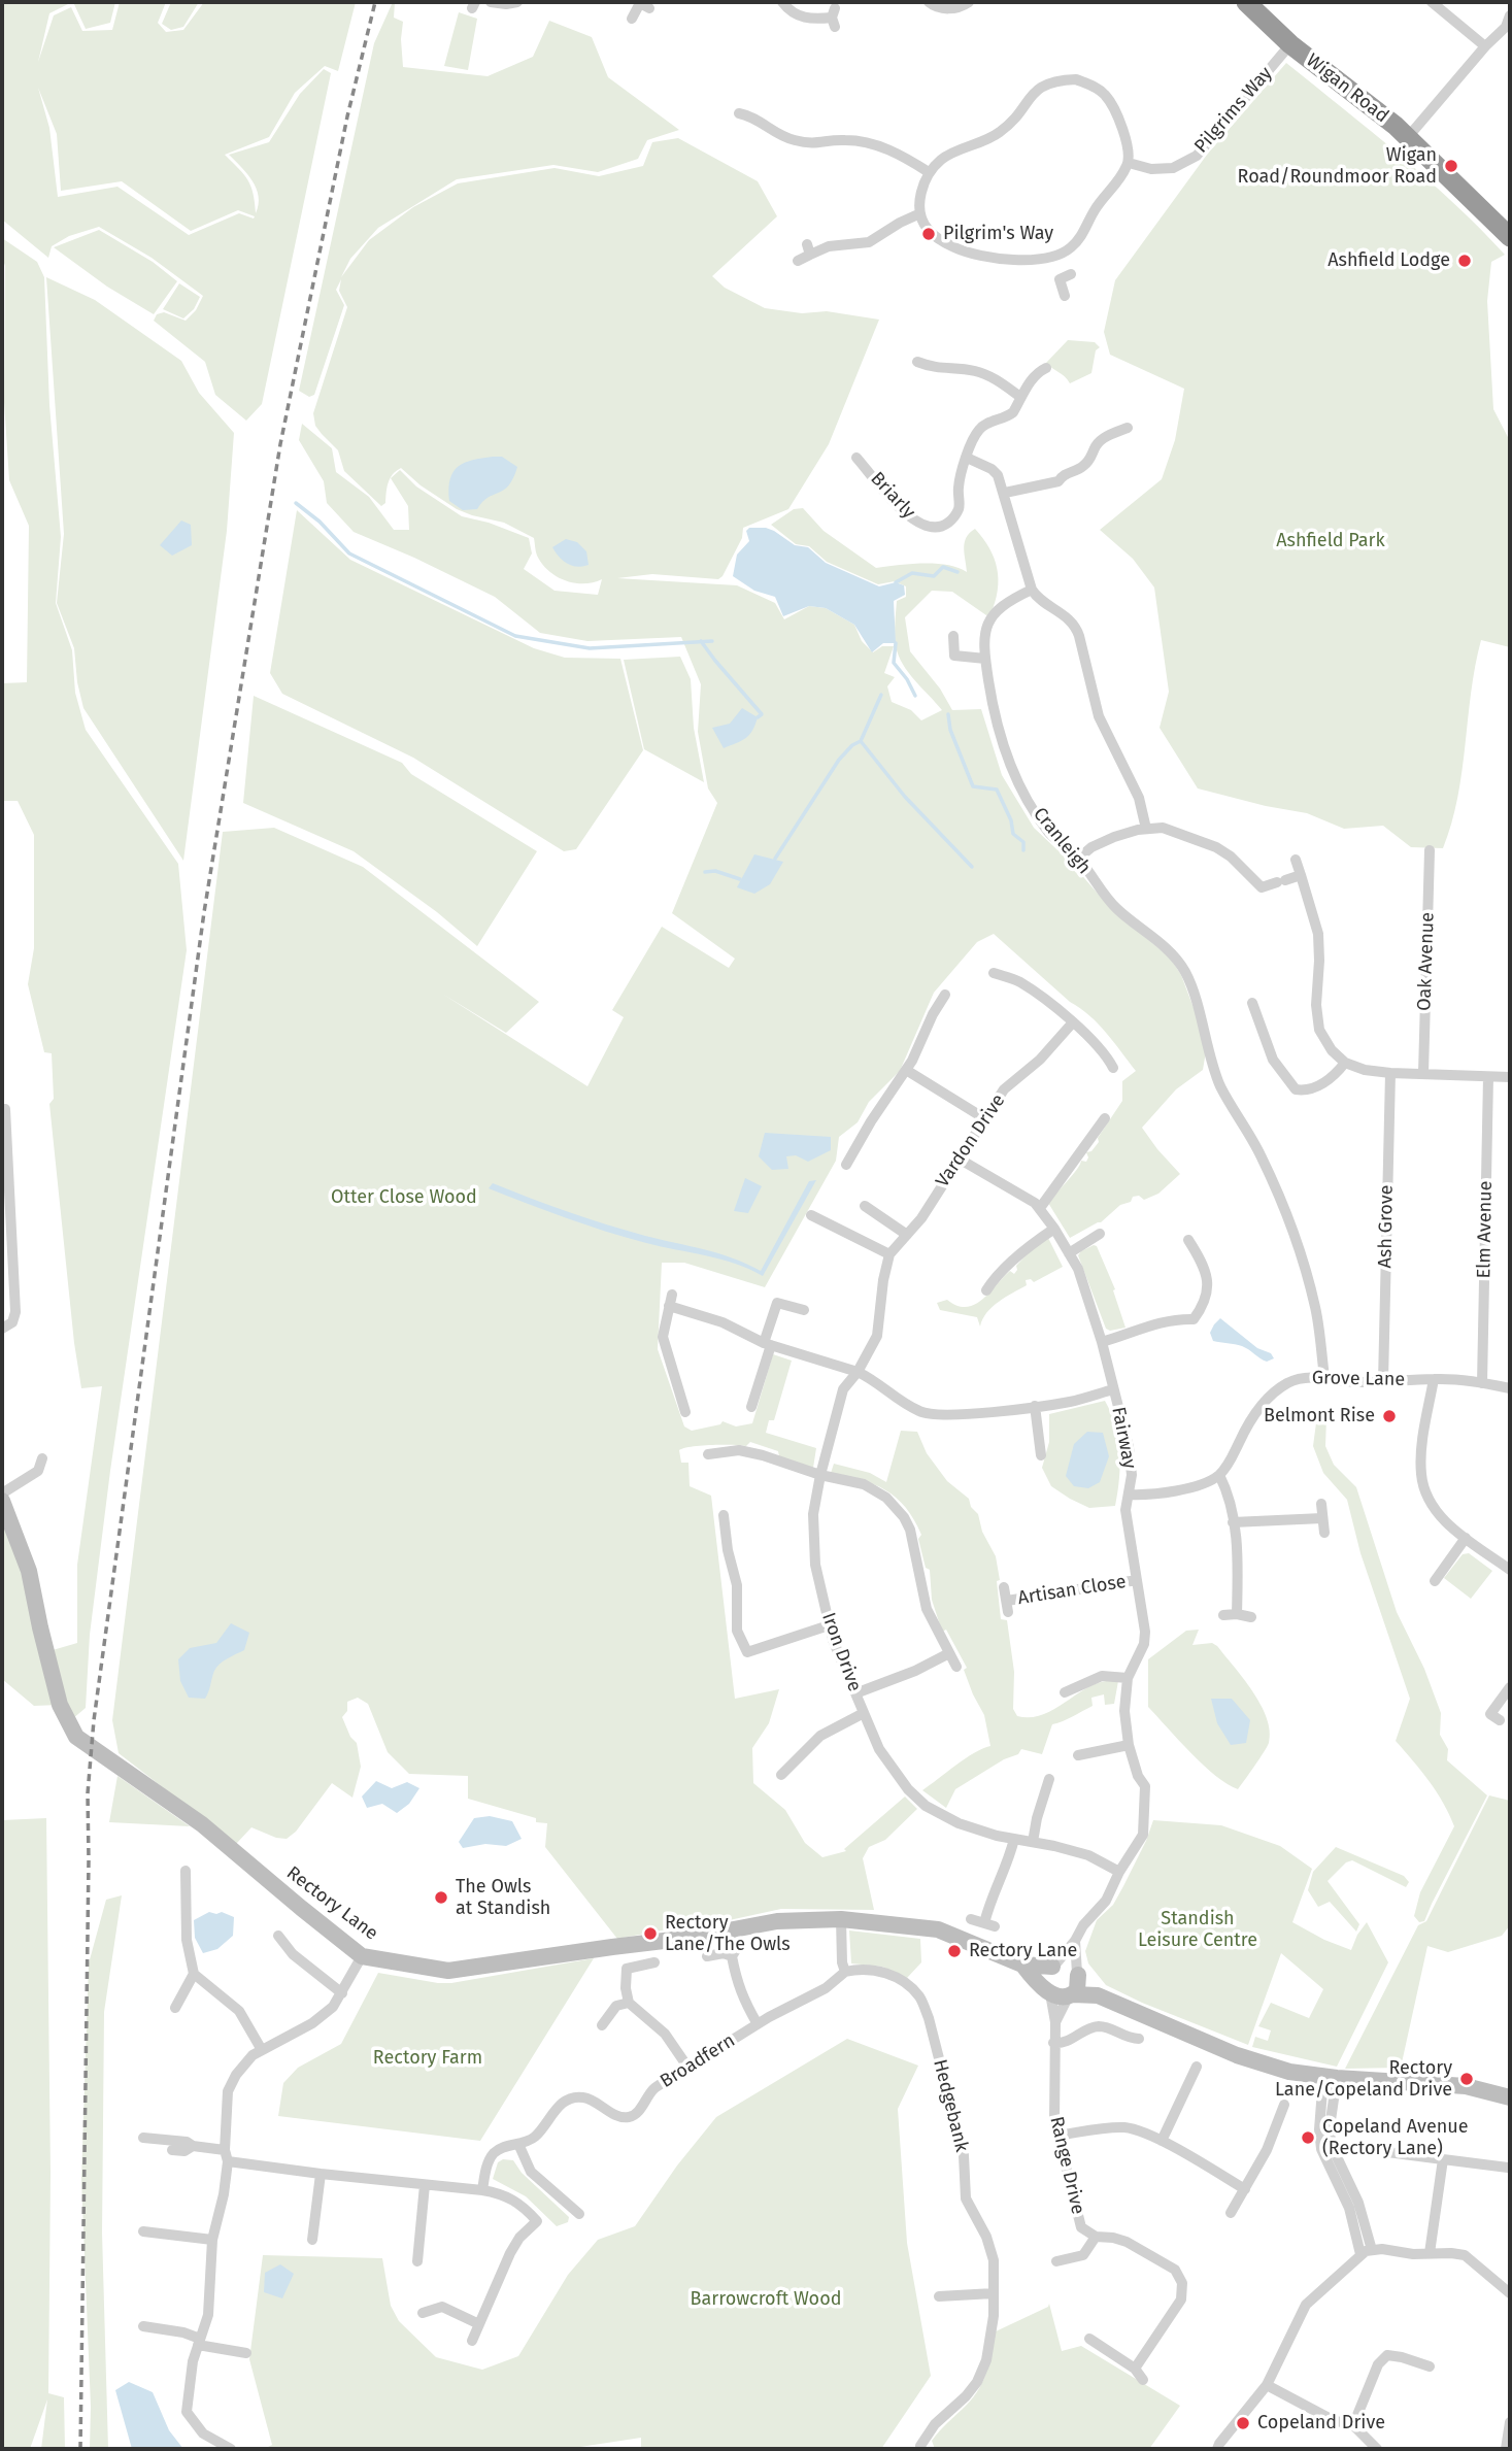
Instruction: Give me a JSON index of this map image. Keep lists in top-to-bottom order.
{
  "streets": {
    "highway": ["Wigan Road"],
    "main road": ["Rectory Lane"],
    "street": [
      "Pilgrims Way",
      "Briarly",
      "Cranleigh",
      "Oak Avenue",
      "Vardon Drive",
      "Ash Grove",
      "Elm Avenue",
      "Grove Lane",
      "Fairway",
      "Artisan Close",
      "Iron Drive",
      "Broadfern",
      "Hedgebank",
      "Range Drive"
    ]
  },
  "crossings": [
    ["Wigan Road", "Pilgrims Way"],
    ["Cranleigh", "Grove Lane"],
    ["Vardon Drive", "Fairway"],
    ["Ash Grove", "Grove Lane"],
    ["Elm Avenue", "Grove Lane"],
    ["Fairway", "Artisan Close"],
    ["Fairway", "Iron Drive"],
    ["Fairway", "Rectory Lane"],
    ["Fairway", "Range Drive"],
    ["Rectory Lane", "Range Drive"],
    ["Broadfern", "Hedgebank"]
  ],
  "parks": [
    "Ashfield Park",
    "Otter Close Wood",
    "Standish Leisure Centre",
    "Rectory Farm",
    "Barrowcroft Wood"
  ],
  "places": [
    "Wigan Road/Roundmoor Road",
    "Pilgrim's Way",
    "Ashfield Lodge",
    "Belmont Rise",
    "The Owls at Standish",
    "Rectory Lane/The Owls",
    "Rectory Lane",
    "Rectory Lane/Copeland Drive",
    "Copeland Avenue (Rectory Lane)",
    "Copeland Drive"
  ]
}
